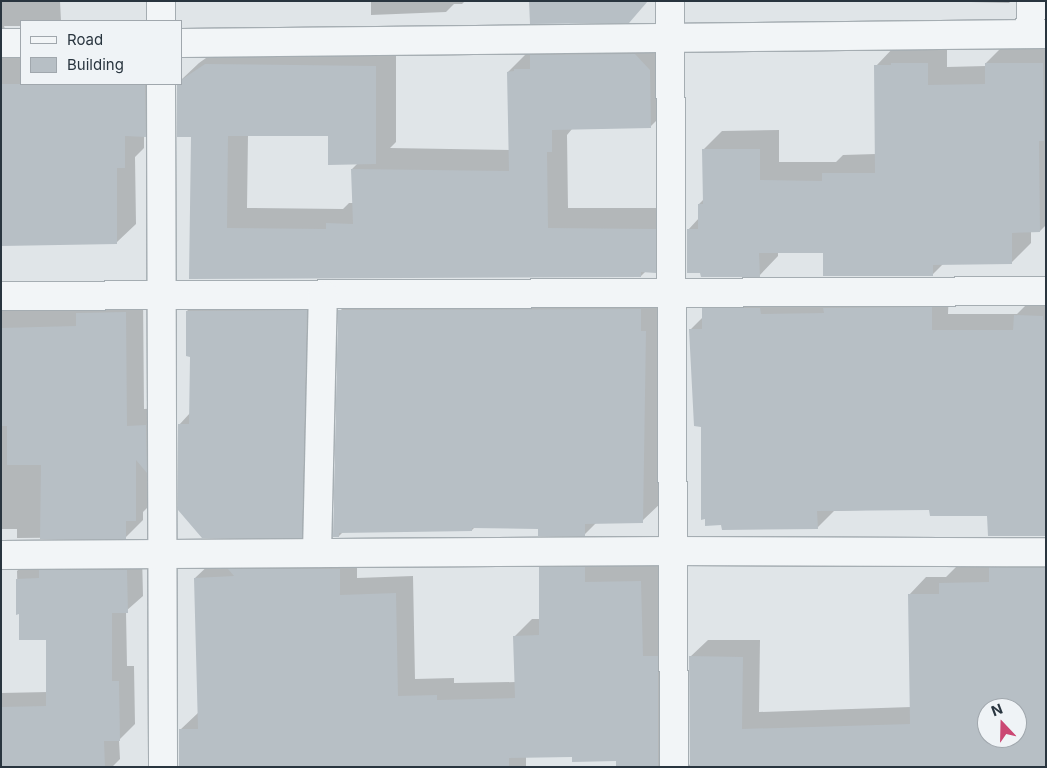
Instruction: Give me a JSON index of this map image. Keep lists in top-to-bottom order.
{
  "legend": ["Road", "Building"],
  "north": "top"
}
